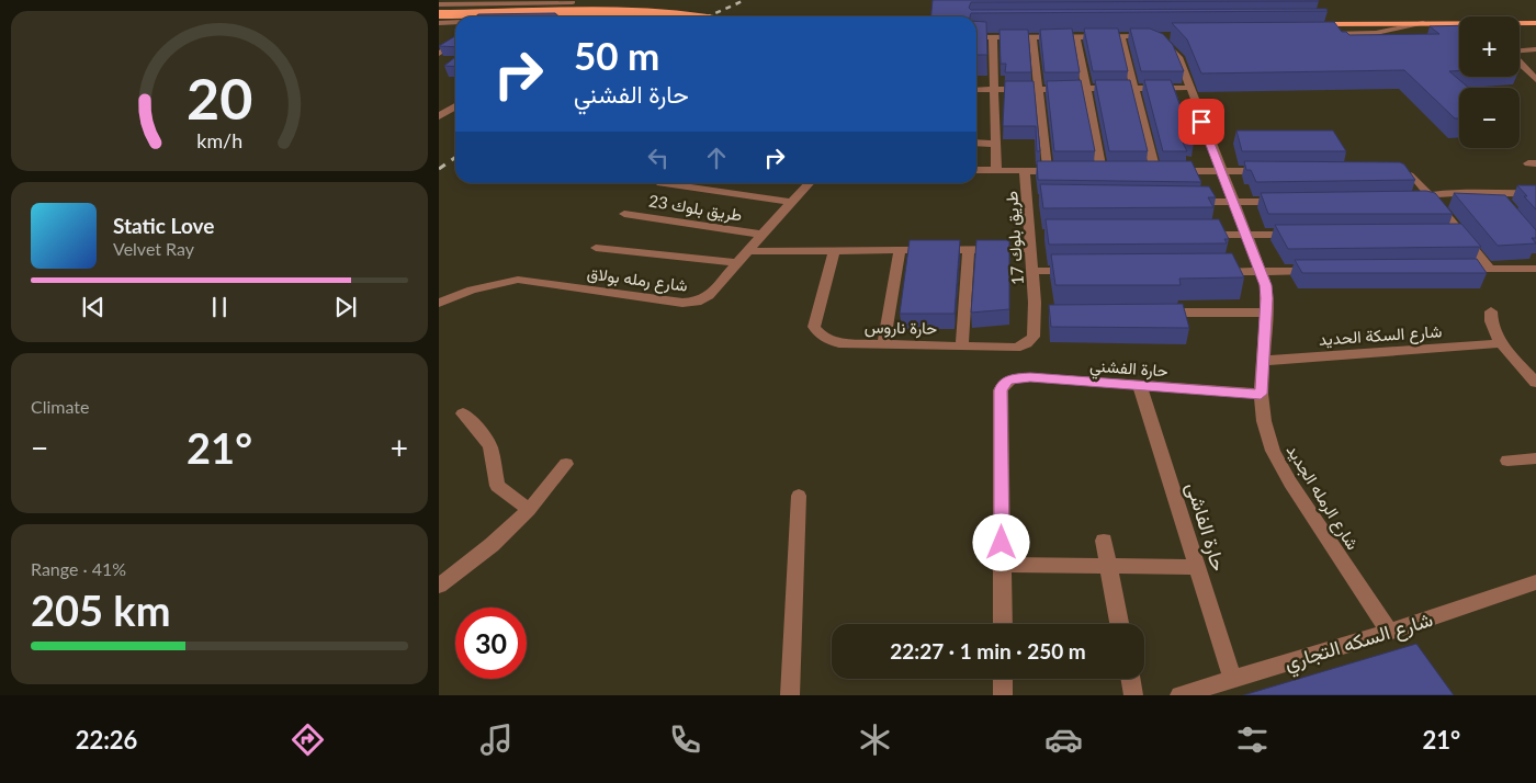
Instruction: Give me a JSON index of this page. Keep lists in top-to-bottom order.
{
  "streets": {
    "street": [
      "طريق بلوك 23",
      "طريق بلوك 17",
      "شارع رمله بولاق",
      "حارة ناروس",
      "شارع السكة الحديد",
      "حارة الفشني",
      "شارع الرمله الجديد",
      "حارة الفاشى",
      "شارع السكه التجاري"
    ]
  },
  "crossings": [
    ["طريق بلوك 23", "شارع رمله بولاق"],
    ["طريق بلوك 17", "حارة ناروس"],
    ["شارع السكة الحديد", "شارع الرمله الجديد"],
    ["حارة الفشني", "شارع الرمله الجديد"],
    ["حارة الفشني", "حارة الفاشى"],
    ["شارع الرمله الجديد", "شارع السكه التجاري"],
    ["حارة الفاشى", "شارع السكه التجاري"]
  ],
  "page": {
    "map_buttons": ["+", "−"],
    "turn": ["50 m", "حارة الفشني"],
    "song": ["Static Love", "Velvet Ray"],
    "tile": [
      "Climate",
      ["Range · 41%", "205 km"]
    ],
    "heat": ["−", "21°", "+"],
    "limit": "30",
    "trip": "22:27 · 1 min · 250 m",
    "tabs": ["22:26", "21°"],
    "gauge": ["20", "km/h"]
  }
}
